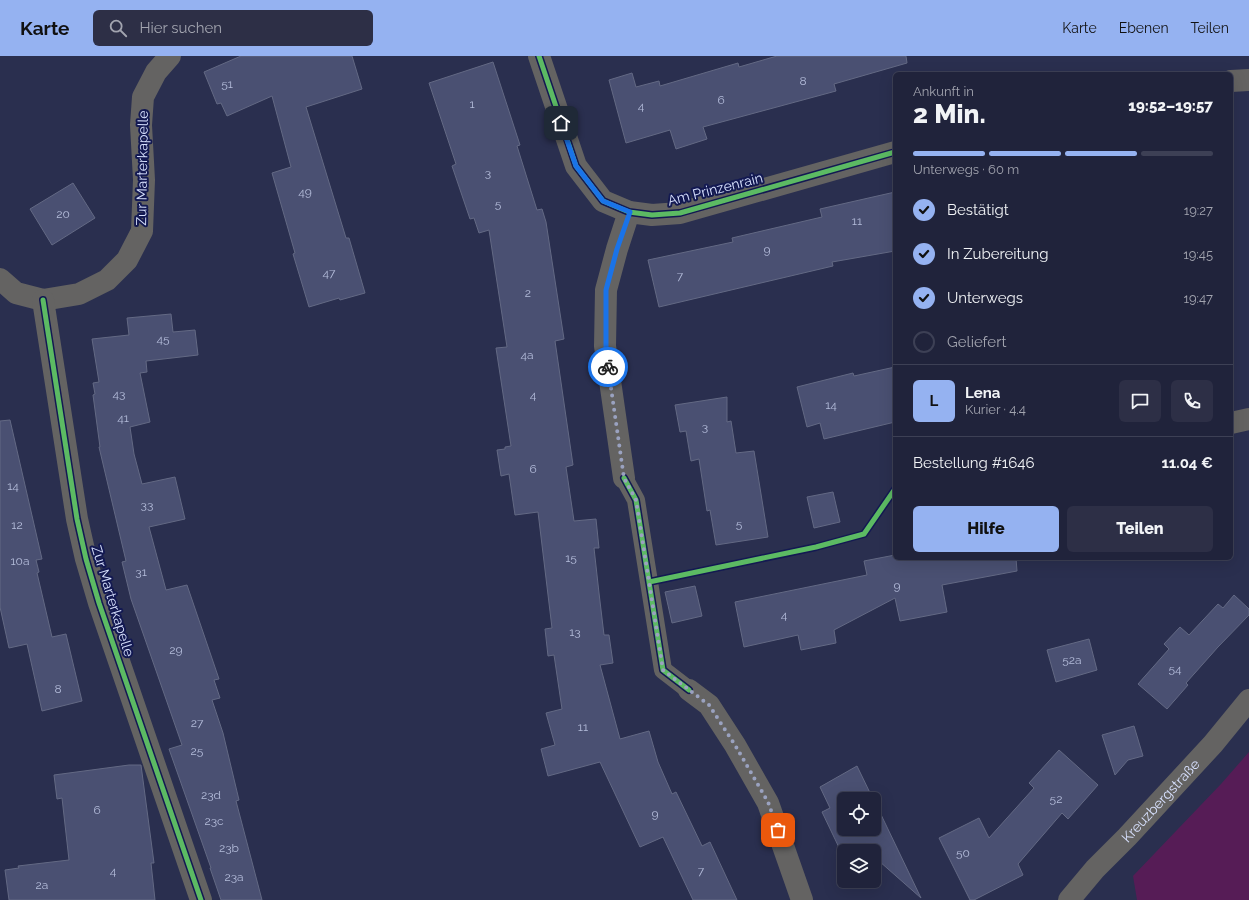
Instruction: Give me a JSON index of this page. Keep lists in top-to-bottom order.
{
  "streets": {
    "street": ["Zur Marterkapelle", "Am Prinzenrain", "Kreuzbergstraße"]
  },
  "house_numbers": [
    "8",
    "51",
    "6",
    "1",
    "4",
    "3",
    "49",
    "5",
    "20",
    "11",
    "9",
    "47",
    "7",
    "2",
    "45",
    "4a",
    "43",
    "4",
    "14",
    "41",
    "3",
    "6",
    "14",
    "33",
    "5",
    "12",
    "15",
    "10a",
    "31",
    "9",
    "4",
    "13",
    "29",
    "52a",
    "54",
    "8",
    "27",
    "11",
    "25",
    "23d",
    "52",
    "6",
    "9",
    "23c",
    "23b",
    "50",
    "4",
    "7",
    "23a",
    "2a"
  ],
  "page": {
    "header": "Karte",
    "search": "Hier suchen",
    "nav": ["Karte", "Ebenen", "Teilen"],
    "heading": ["2 Min.", "Ankunft in", "19:52–19:57"],
    "panel": [
      "Lena",
      "Kurier · 4.4",
      "Bestellung #1646",
      "11.04 €"
    ],
    "bar": "Unterwegs · 60 m",
    "list": [
      ["Bestätigt", "19:27"],
      ["In Zubereitung", "19:45"],
      ["Unterwegs", "19:47"],
      "Geliefert"
    ],
    "round": "L",
    "buttons": ["Hilfe", "Teilen"]
  }
}
